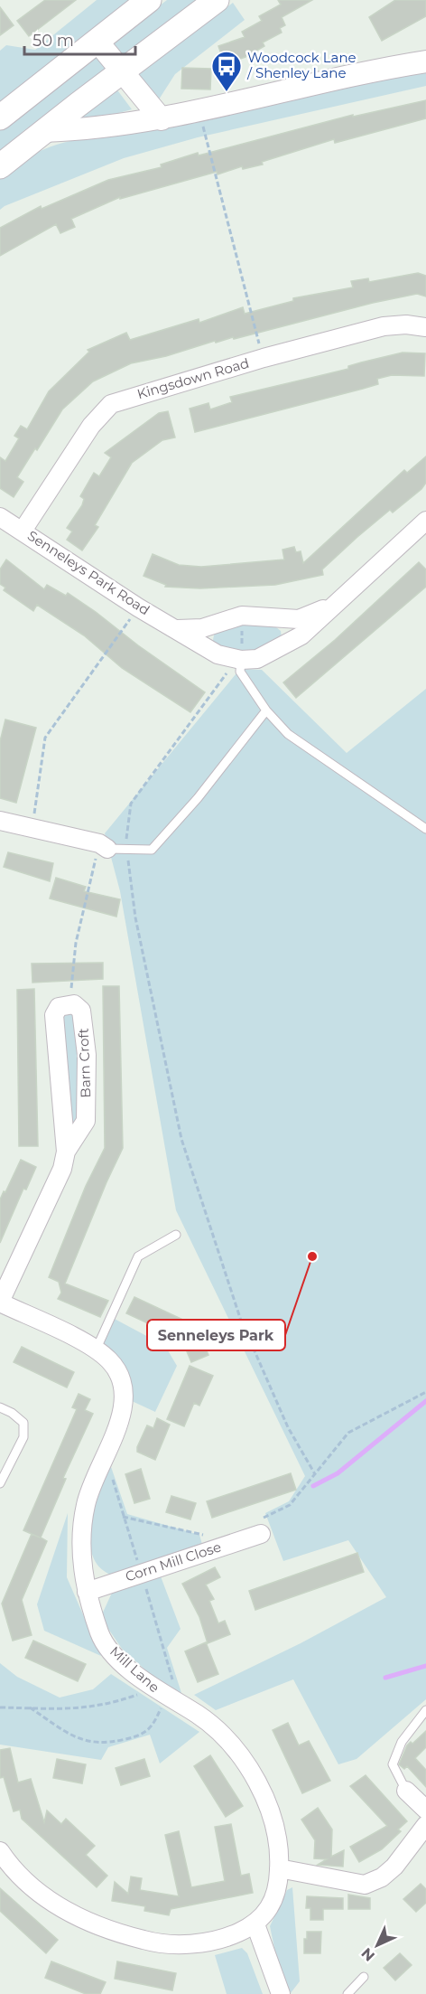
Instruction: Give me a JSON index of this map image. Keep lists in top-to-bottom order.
{
  "streets": {
    "street": [
      "Kingsdown Road",
      "Senneleys Park Road",
      "Barn Croft",
      "Corn Mill Close",
      "Mill Lane"
    ]
  },
  "crossings": [
    ["Kingsdown Road", "Senneleys Park Road"],
    ["Barn Croft", "Mill Lane"],
    ["Corn Mill Close", "Mill Lane"]
  ],
  "places": {
    "bus stop": ["Woodcock Lane / Shenley Lane"],
    "other": ["Senneleys Park"]
  },
  "scale_bar": "50 m",
  "north": "bottom left"
}
